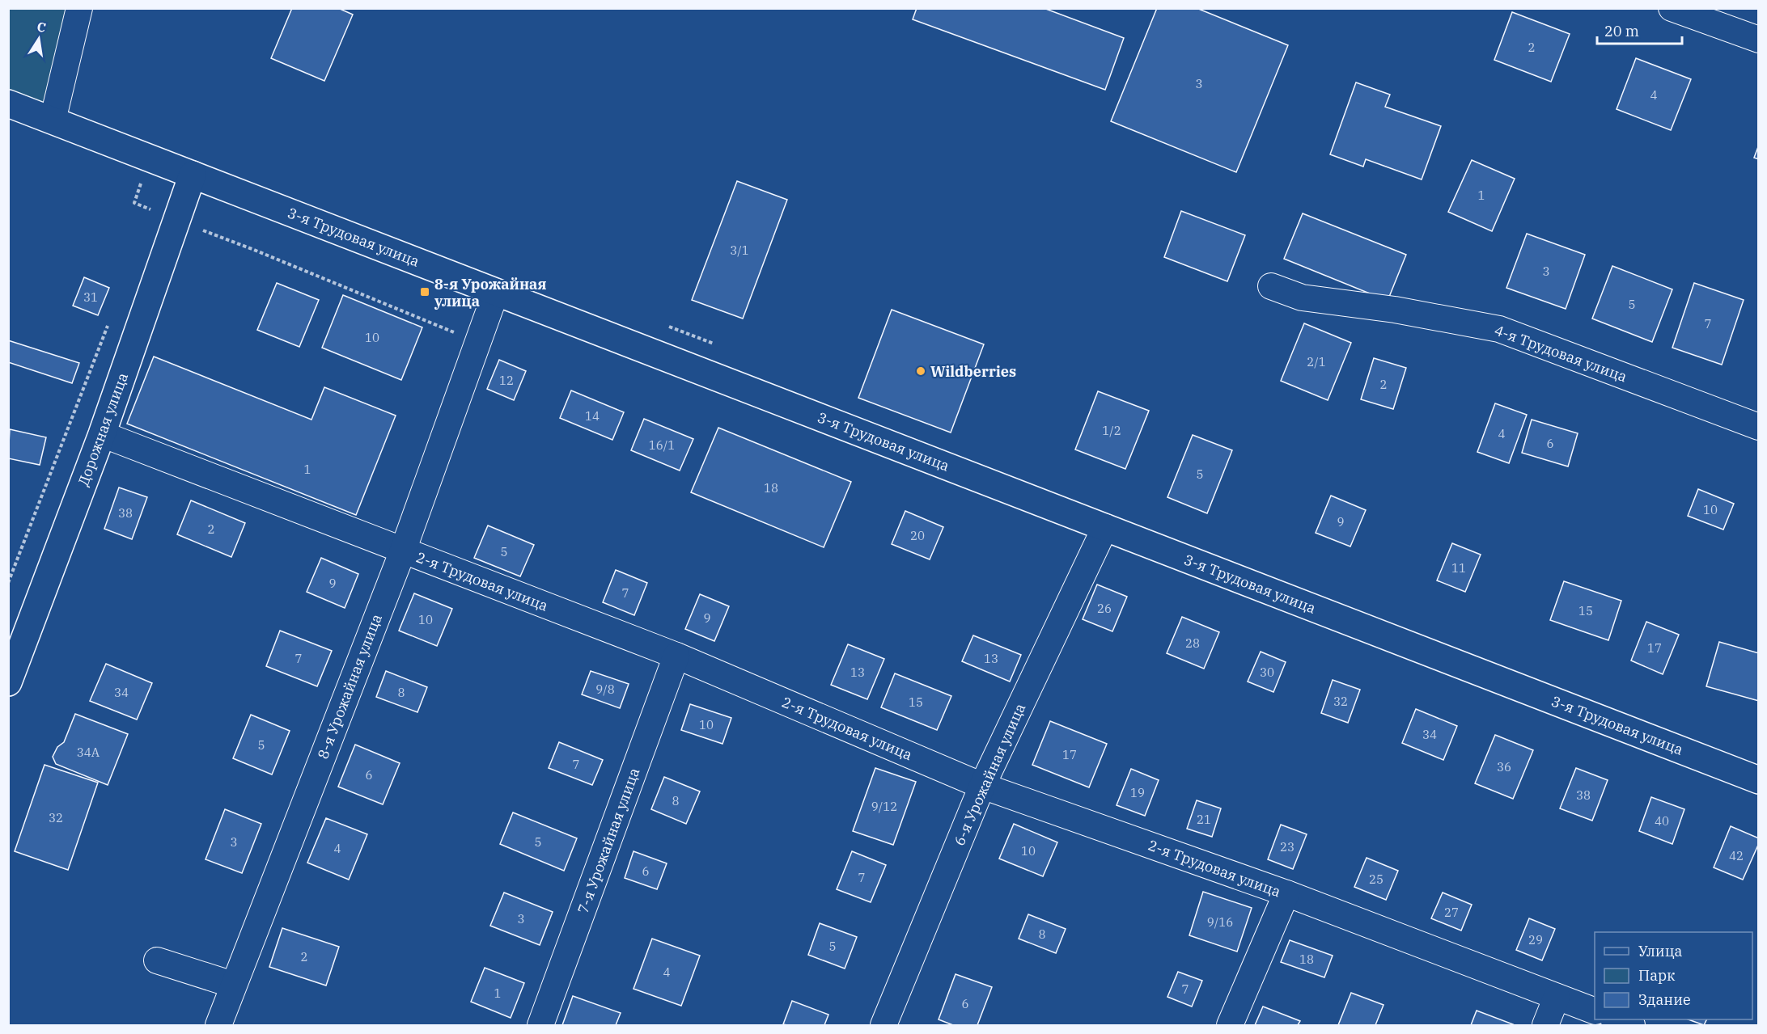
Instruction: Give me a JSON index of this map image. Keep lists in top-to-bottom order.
{
  "streets": {
    "street": [
      "3-я Трудовая улица",
      "4-я Трудовая улица",
      "Дорожная улица",
      "2-я Трудовая улица",
      "8-я Урожайная улица",
      "6-я Урожайная улица",
      "7-я Урожайная улица"
    ]
  },
  "crossings": [
    ["3-я Трудовая улица", "Дорожная улица"],
    ["3-я Трудовая улица", "8-я Урожайная улица"],
    ["3-я Трудовая улица", "6-я Урожайная улица"],
    ["Дорожная улица", "2-я Трудовая улица"],
    ["2-я Трудовая улица", "8-я Урожайная улица"],
    ["2-я Трудовая улица", "6-я Урожайная улица"],
    ["2-я Трудовая улица", "7-я Урожайная улица"]
  ],
  "places": {
    "transit": ["8-я Урожайная улица"],
    "other": ["Wildberries"]
  },
  "house_numbers": [
    "2",
    "3",
    "4",
    "1",
    "3/1",
    "3",
    "31",
    "5",
    "7",
    "10",
    "2/1",
    "12",
    "2",
    "14",
    "1/2",
    "4",
    "6",
    "16/1",
    "1",
    "5",
    "18",
    "10",
    "38",
    "9",
    "2",
    "20",
    "5",
    "11",
    "9",
    "7",
    "26",
    "15",
    "9",
    "10",
    "28",
    "17",
    "7",
    "13",
    "13",
    "30",
    "9/8",
    "34",
    "8",
    "32",
    "15",
    "10",
    "34",
    "5",
    "34А",
    "17",
    "7",
    "36",
    "6",
    "19",
    "38",
    "8",
    "9/12",
    "32",
    "21",
    "40",
    "3",
    "5",
    "23",
    "4",
    "10",
    "42",
    "6",
    "7",
    "25",
    "27",
    "3",
    "9/16",
    "8",
    "29",
    "5",
    "2",
    "18",
    "4",
    "7",
    "1",
    "6"
  ],
  "legend": ["Улица", "Парк", "Здание"],
  "scale_bar": "20 m",
  "north": "top"
}
